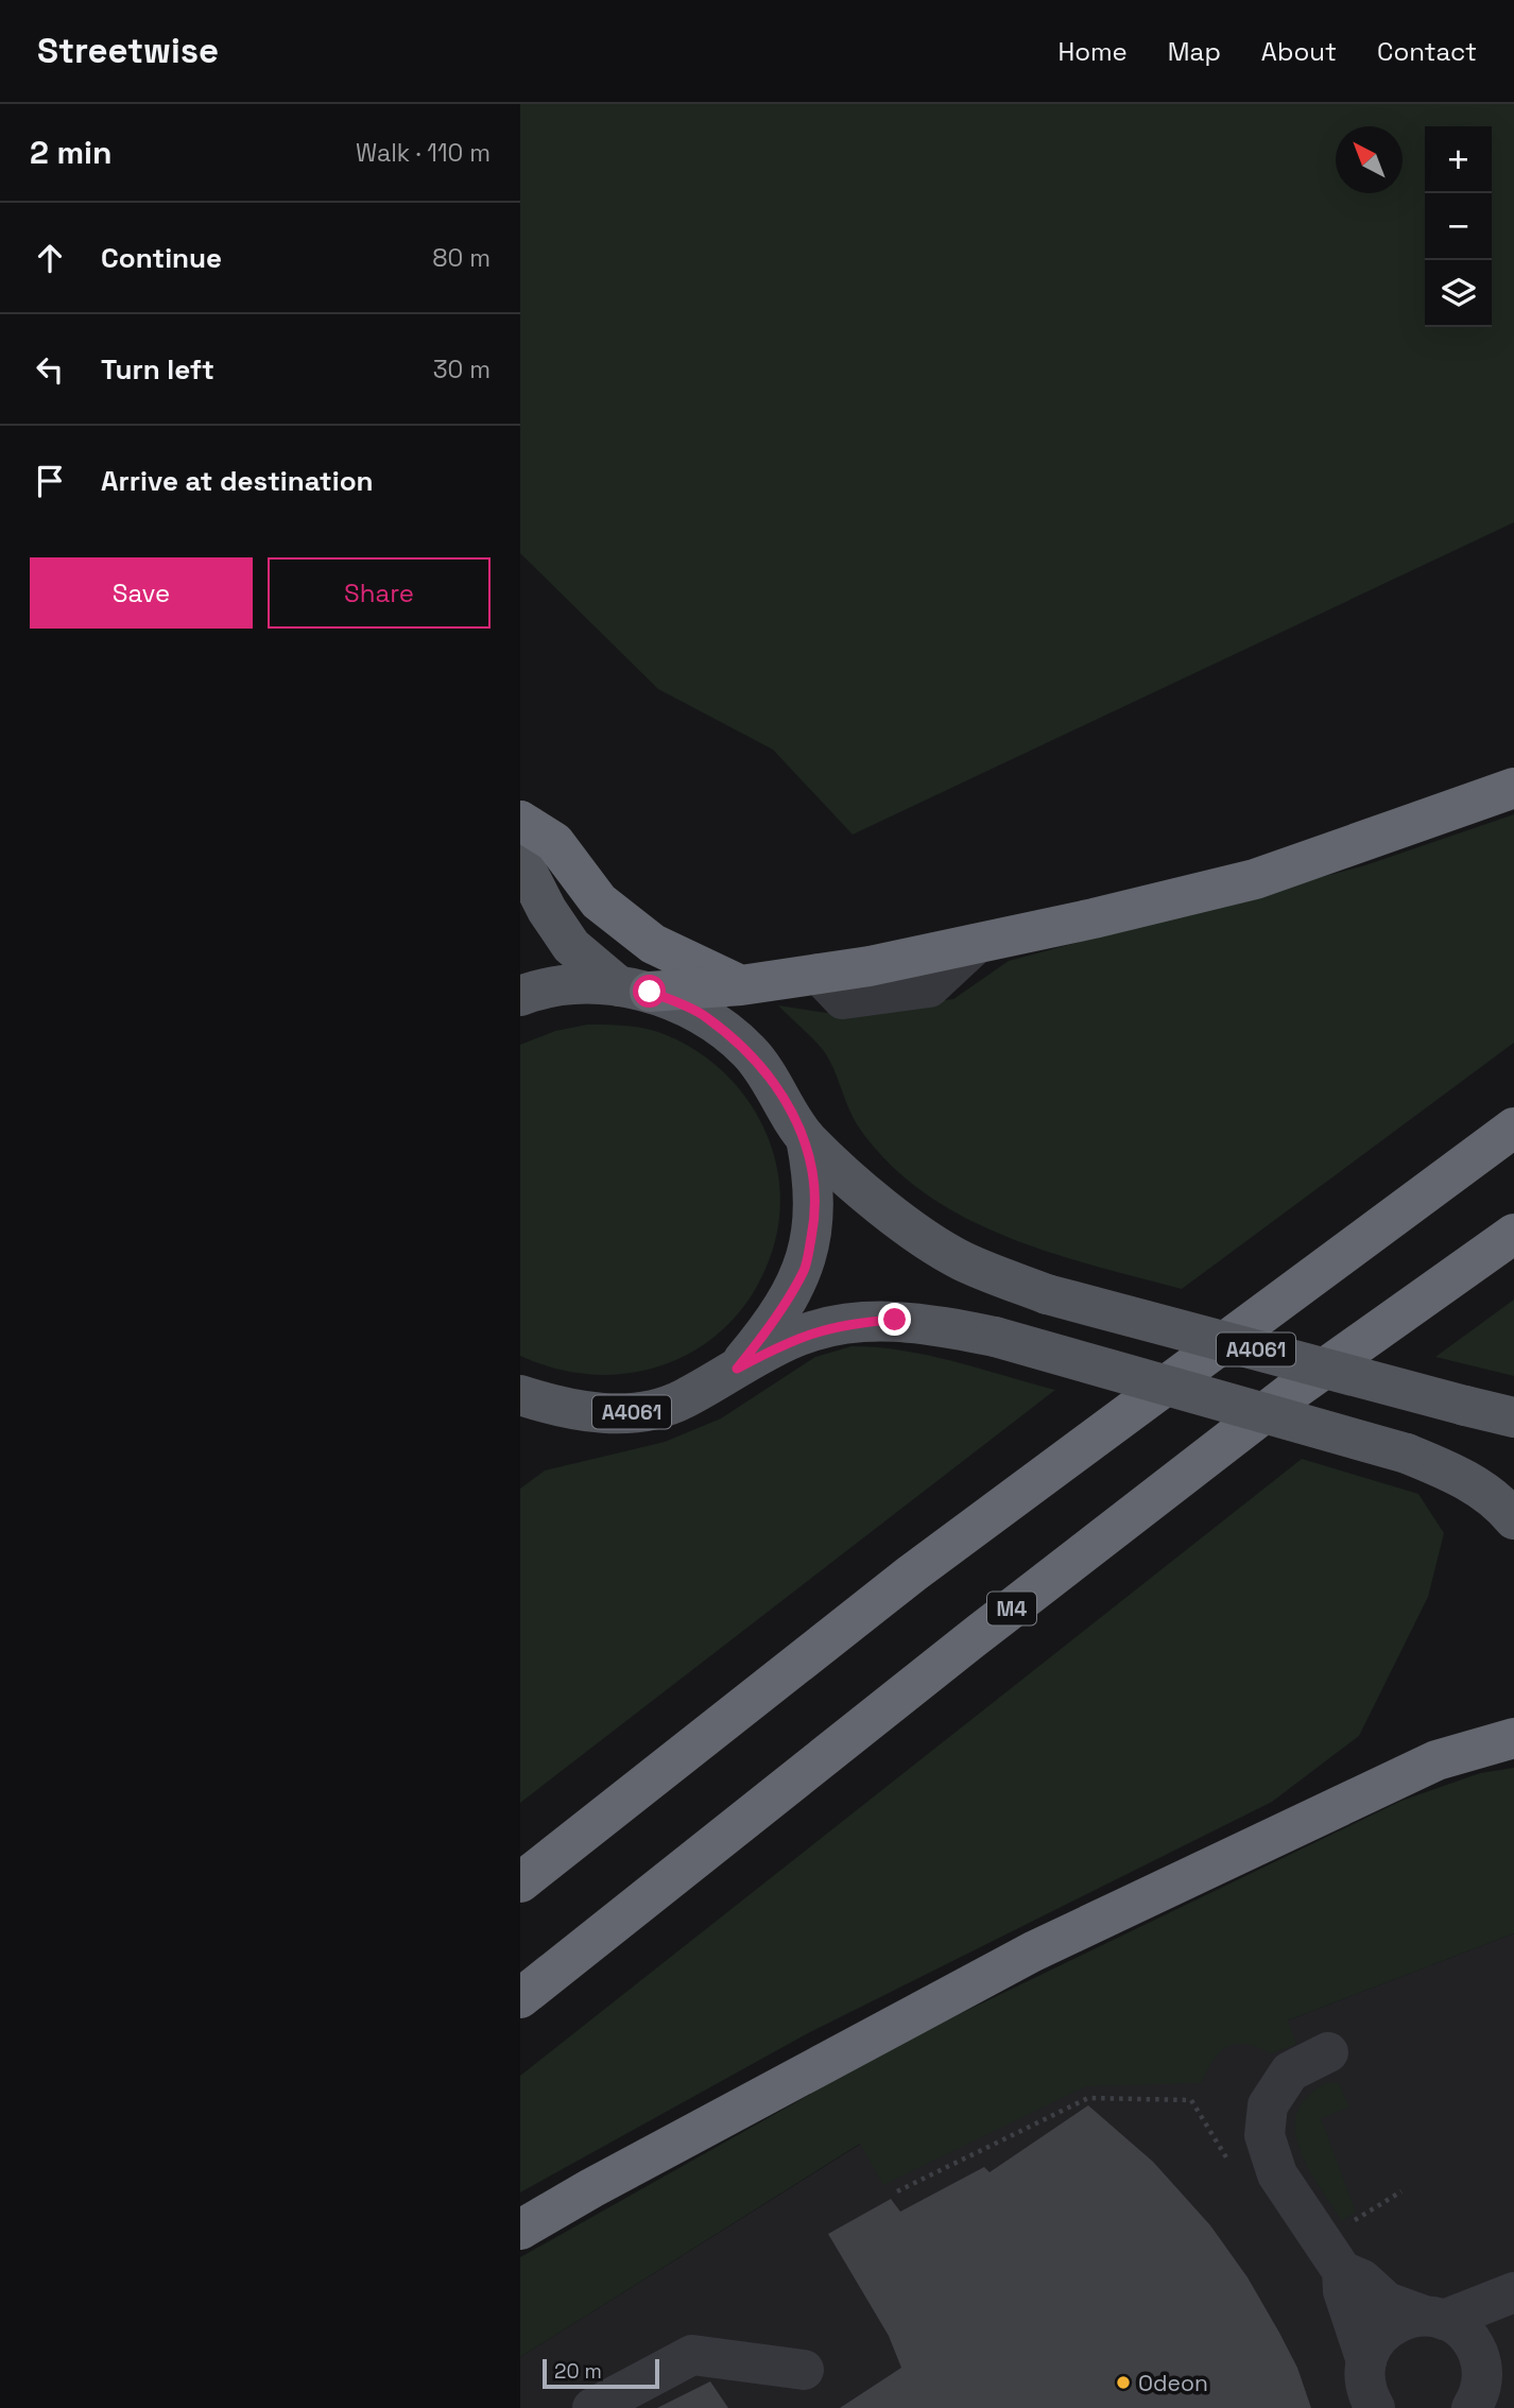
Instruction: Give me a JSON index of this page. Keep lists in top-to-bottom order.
{
  "streets": {
    "highway": ["M4"],
    "main road": ["A4061"]
  },
  "places": ["Odeon"],
  "scale_bar": "20 m",
  "north": "top left",
  "page": {
    "header": "Streetwise",
    "nav": [
      "Home",
      "Map",
      "About",
      "Contact"
    ],
    "heading": ["2 min", "Walk · 110 m"],
    "map_buttons": ["+", "−"],
    "list": [
      ["Continue", "80 m"],
      ["Turn left", "30 m"],
      "Arrive at destination"
    ],
    "buttons": ["Save", "Share"],
    "scale": "20 m"
  }
}
